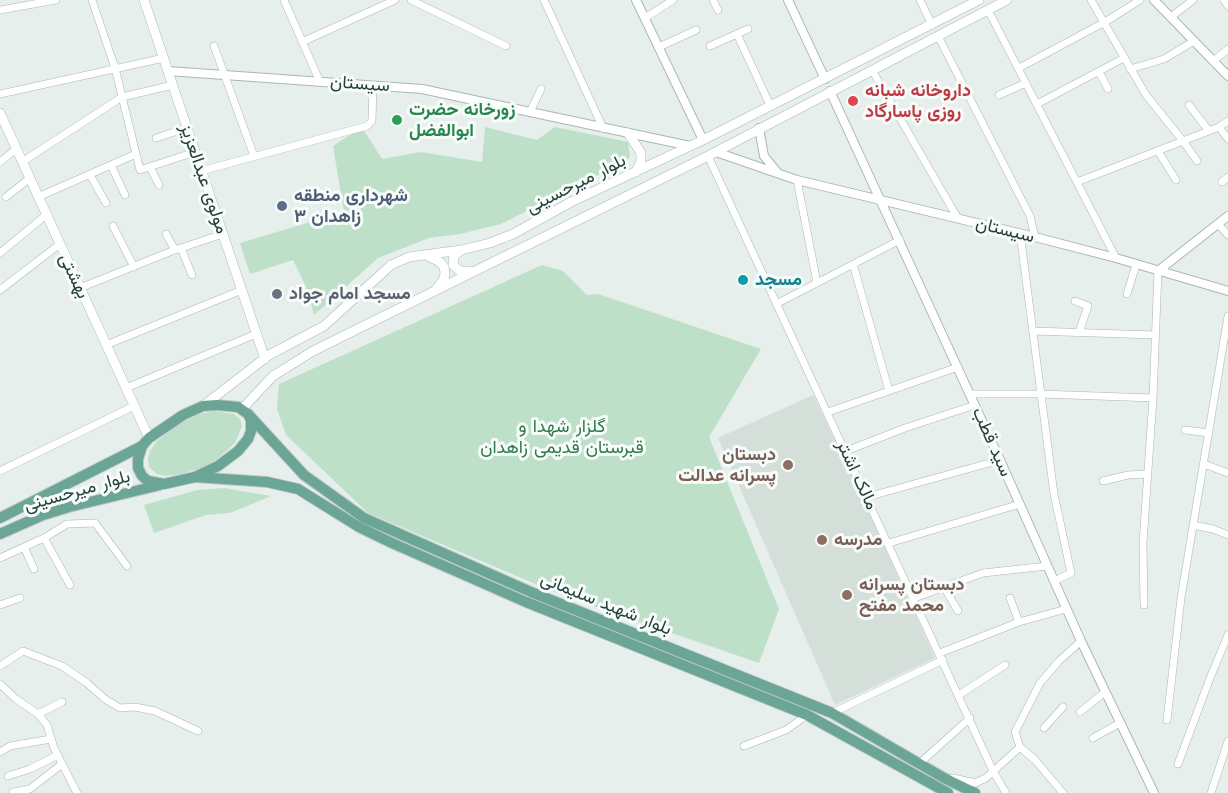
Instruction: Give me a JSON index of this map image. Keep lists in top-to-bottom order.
{
  "streets": {
    "main road": [
      "مولوی عبدالعزیز",
      "بلوار میرحسینی",
      "بهشتی",
      "بلوار شهید سلیمانی"
    ],
    "street": ["سیستان", "سید قطب", "مالک اشتر"]
  },
  "crossings": [
    ["سیستان", "مولوی عبدالعزیز"],
    ["سیستان", "بلوار میرحسینی"],
    ["سیستان", "سید قطب"],
    ["سیستان", "مالک اشتر"],
    ["مولوی عبدالعزیز", "بلوار میرحسینی"],
    ["بلوار میرحسینی", "بهشتی"],
    ["بلوار میرحسینی", "سید قطب"],
    ["بلوار میرحسینی", "مالک اشتر"],
    ["بلوار میرحسینی", "بلوار شهید سلیمانی"]
  ],
  "parks": ["گلزار شهدا و قبرستان قدیمی زاهدان"],
  "places": [
    "داروخانه شبانه روزی پاسارگاد",
    "زورخانه حضرت ابوالفضل",
    "شهرداری منطقه ۳ زاهدان",
    "مسجد",
    "مسجد امام جواد",
    "دبستان پسرانه عدالت",
    "مدرسه",
    "دبستان پسرانه محمد مفتح"
  ]
}
